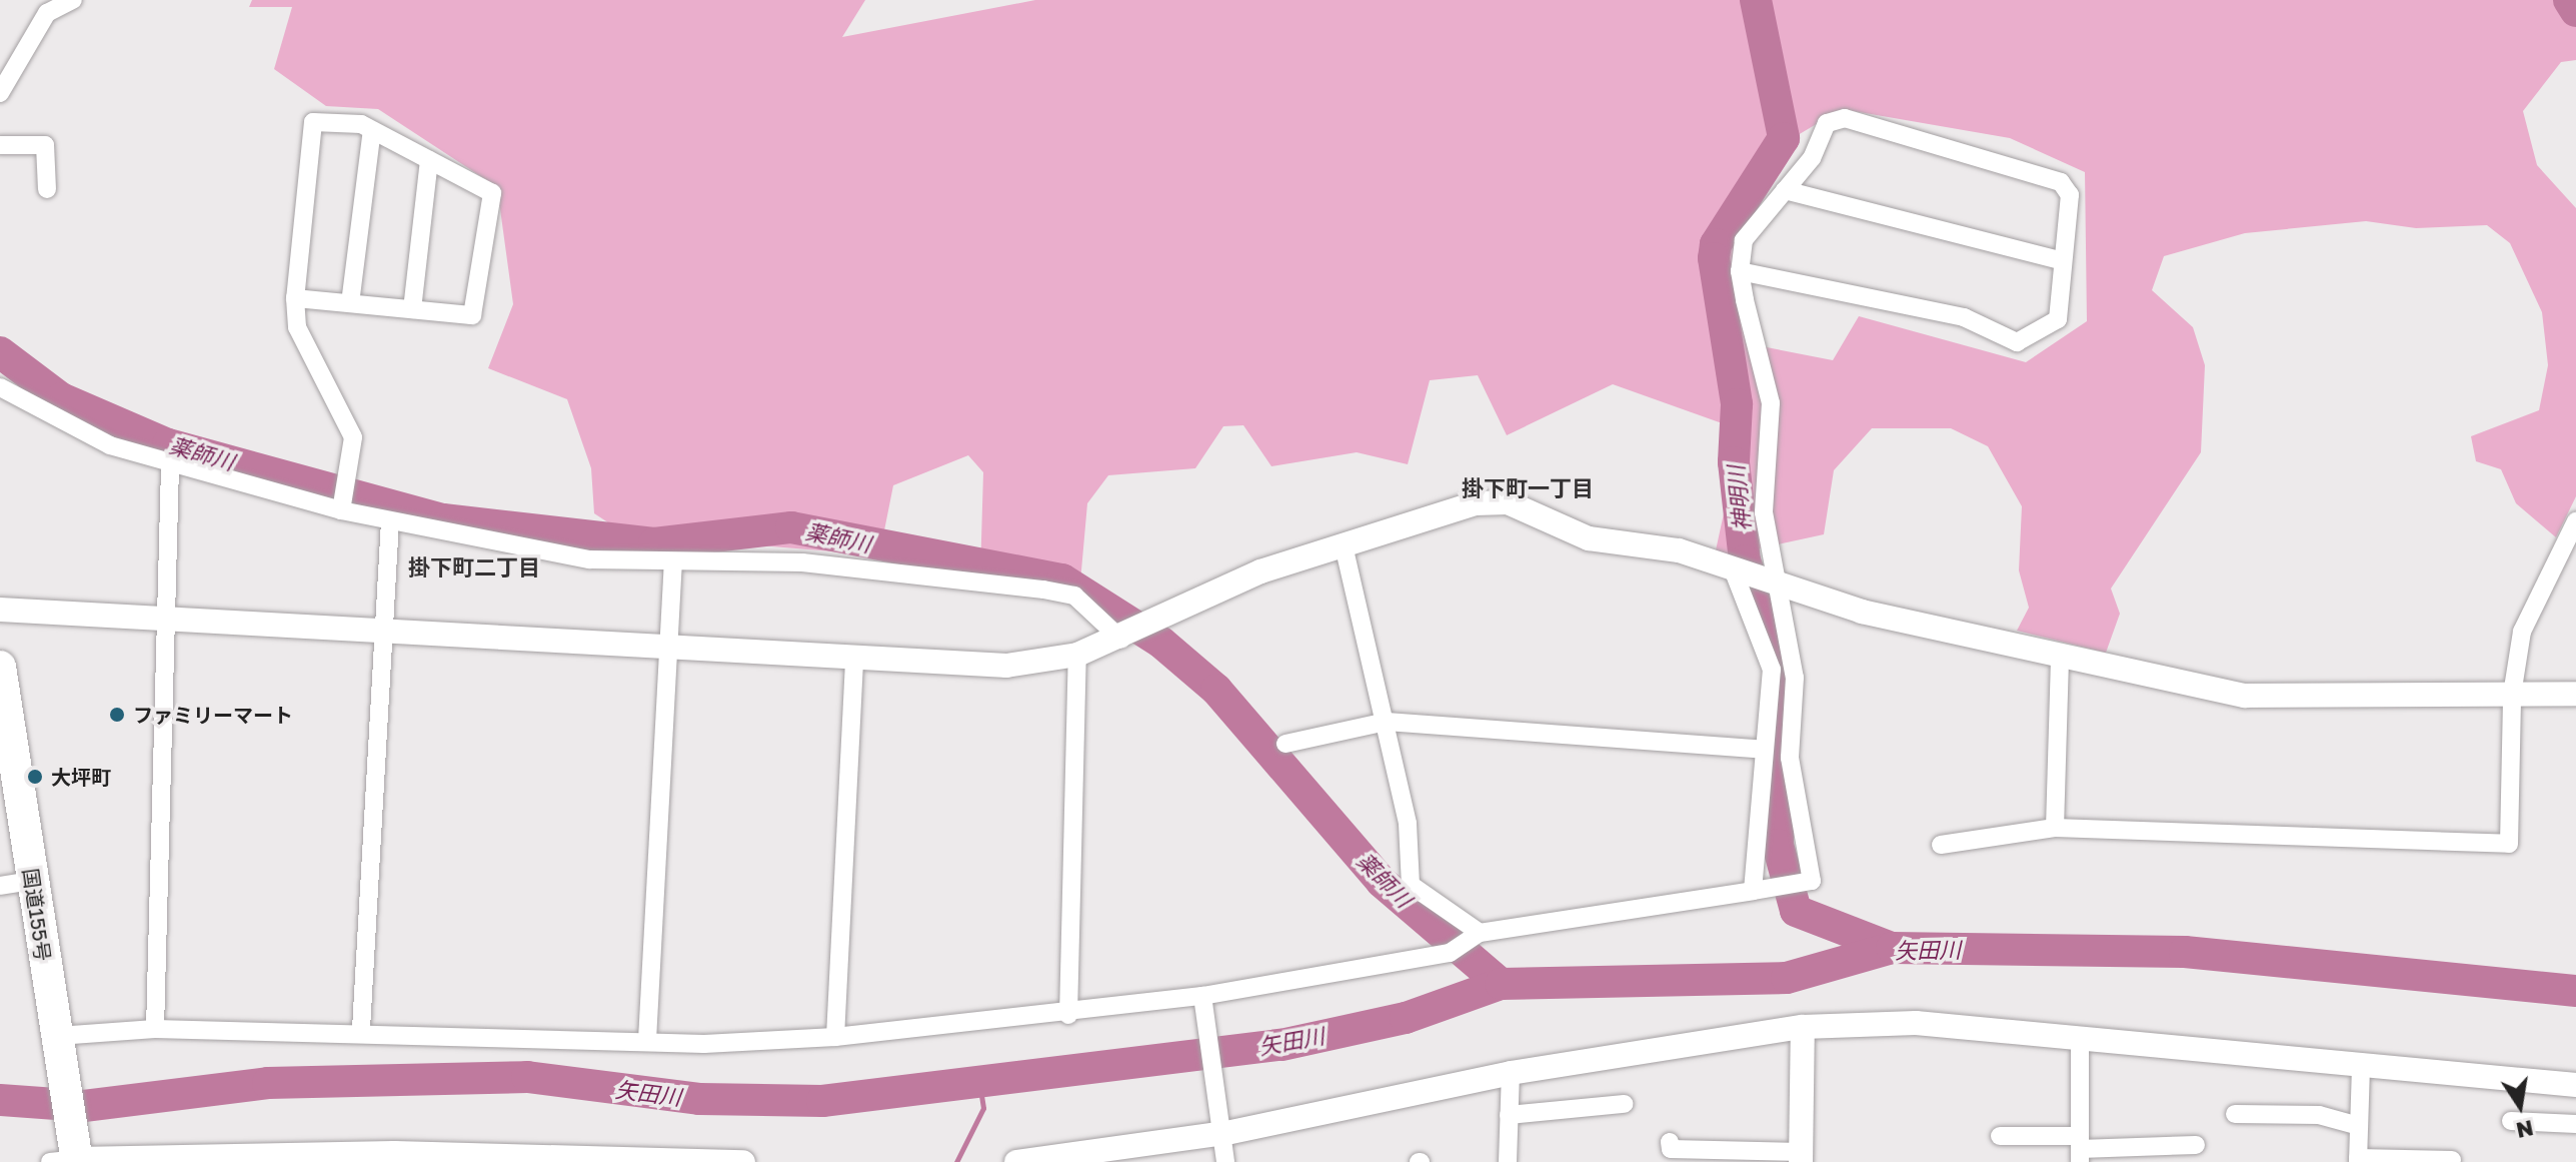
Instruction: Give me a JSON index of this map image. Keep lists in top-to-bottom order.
{
  "streets": {
    "highway": ["国道155号"]
  },
  "districts": ["掛下町一丁目", "掛下町二丁目"],
  "water": ["薬師川", "神明川", "矢田川"],
  "places": ["ファミリーマート", "大坪町"],
  "north": "bottom"
}
